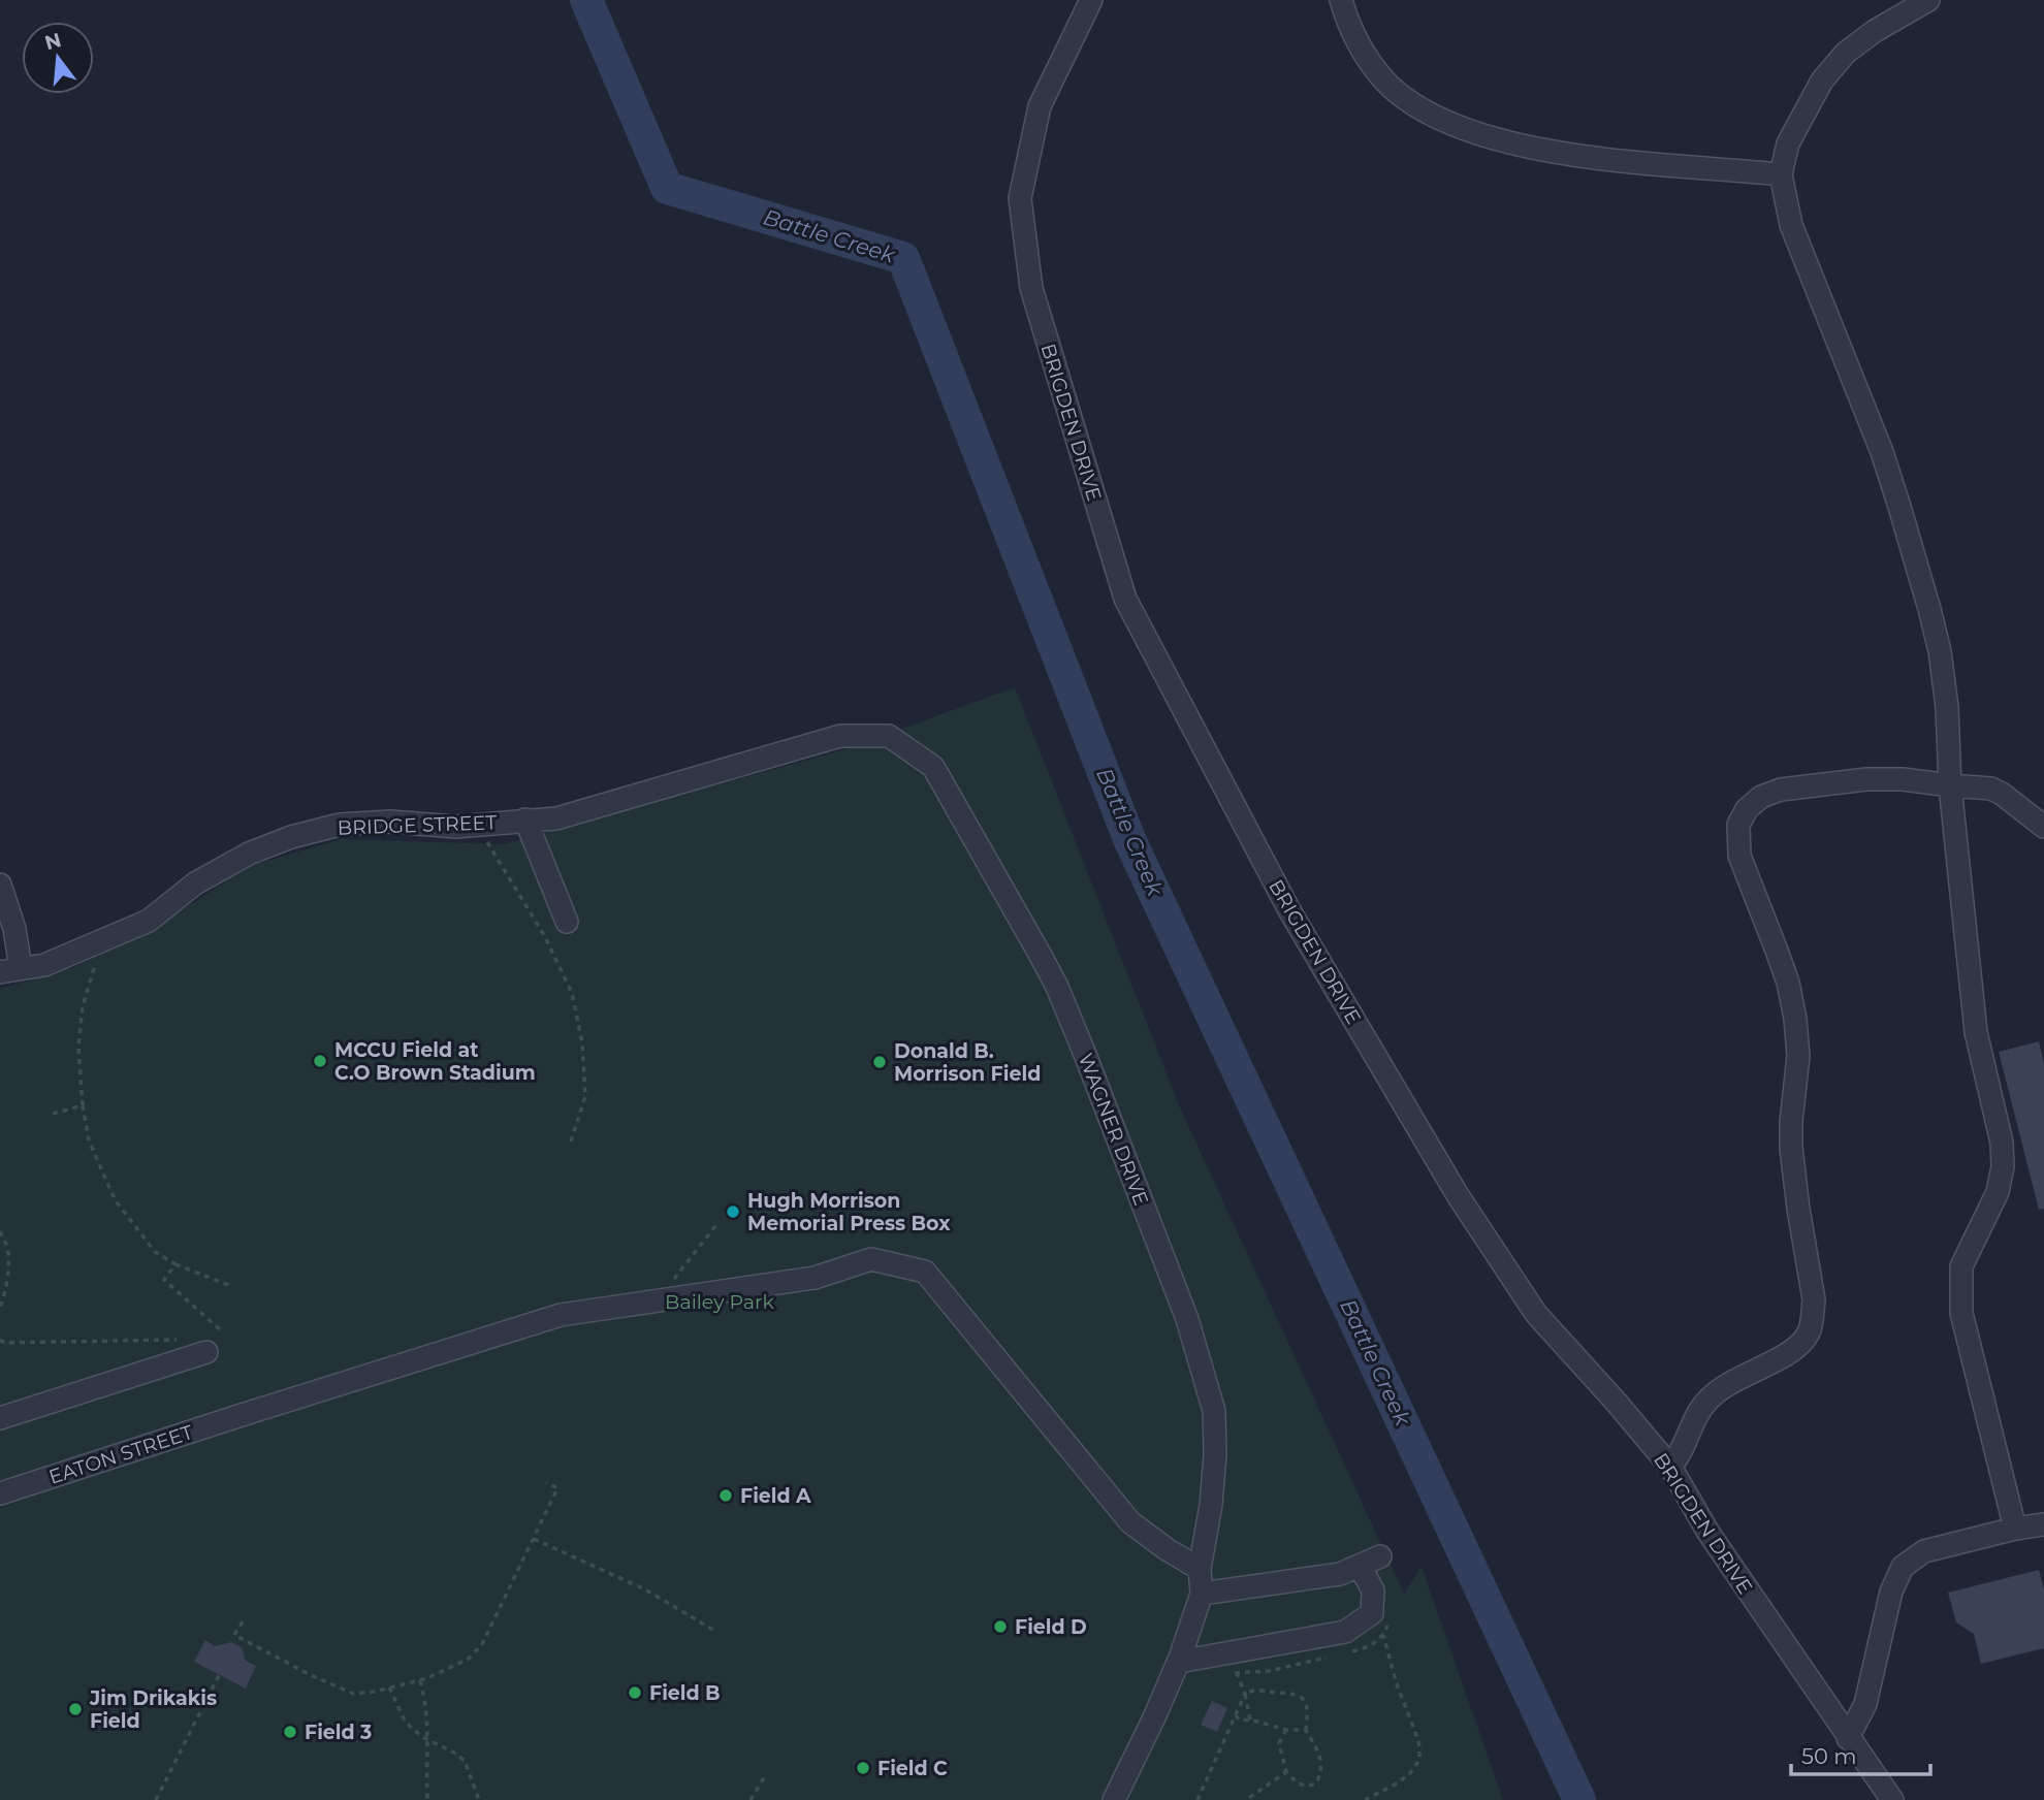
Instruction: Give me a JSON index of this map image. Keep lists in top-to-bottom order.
{
  "streets": {
    "street": [
      "BRIGDEN DRIVE",
      "BRIDGE STREET",
      "WAGNER DRIVE",
      "EATON STREET"
    ]
  },
  "crossings": [
    ["BRIDGE STREET", "WAGNER DRIVE"],
    ["WAGNER DRIVE", "EATON STREET"]
  ],
  "water": ["Battle Creek"],
  "parks": ["Bailey Park"],
  "places": [
    "MCCU Field at C.O Brown Stadium",
    "Donald B. Morrison Field",
    "Hugh Morrison Memorial Press Box",
    "Field A",
    "Field D",
    "Field B",
    "Jim Drikakis Field",
    "Field 3",
    "Field C"
  ],
  "scale_bar": "50 m",
  "north": "top"
}
